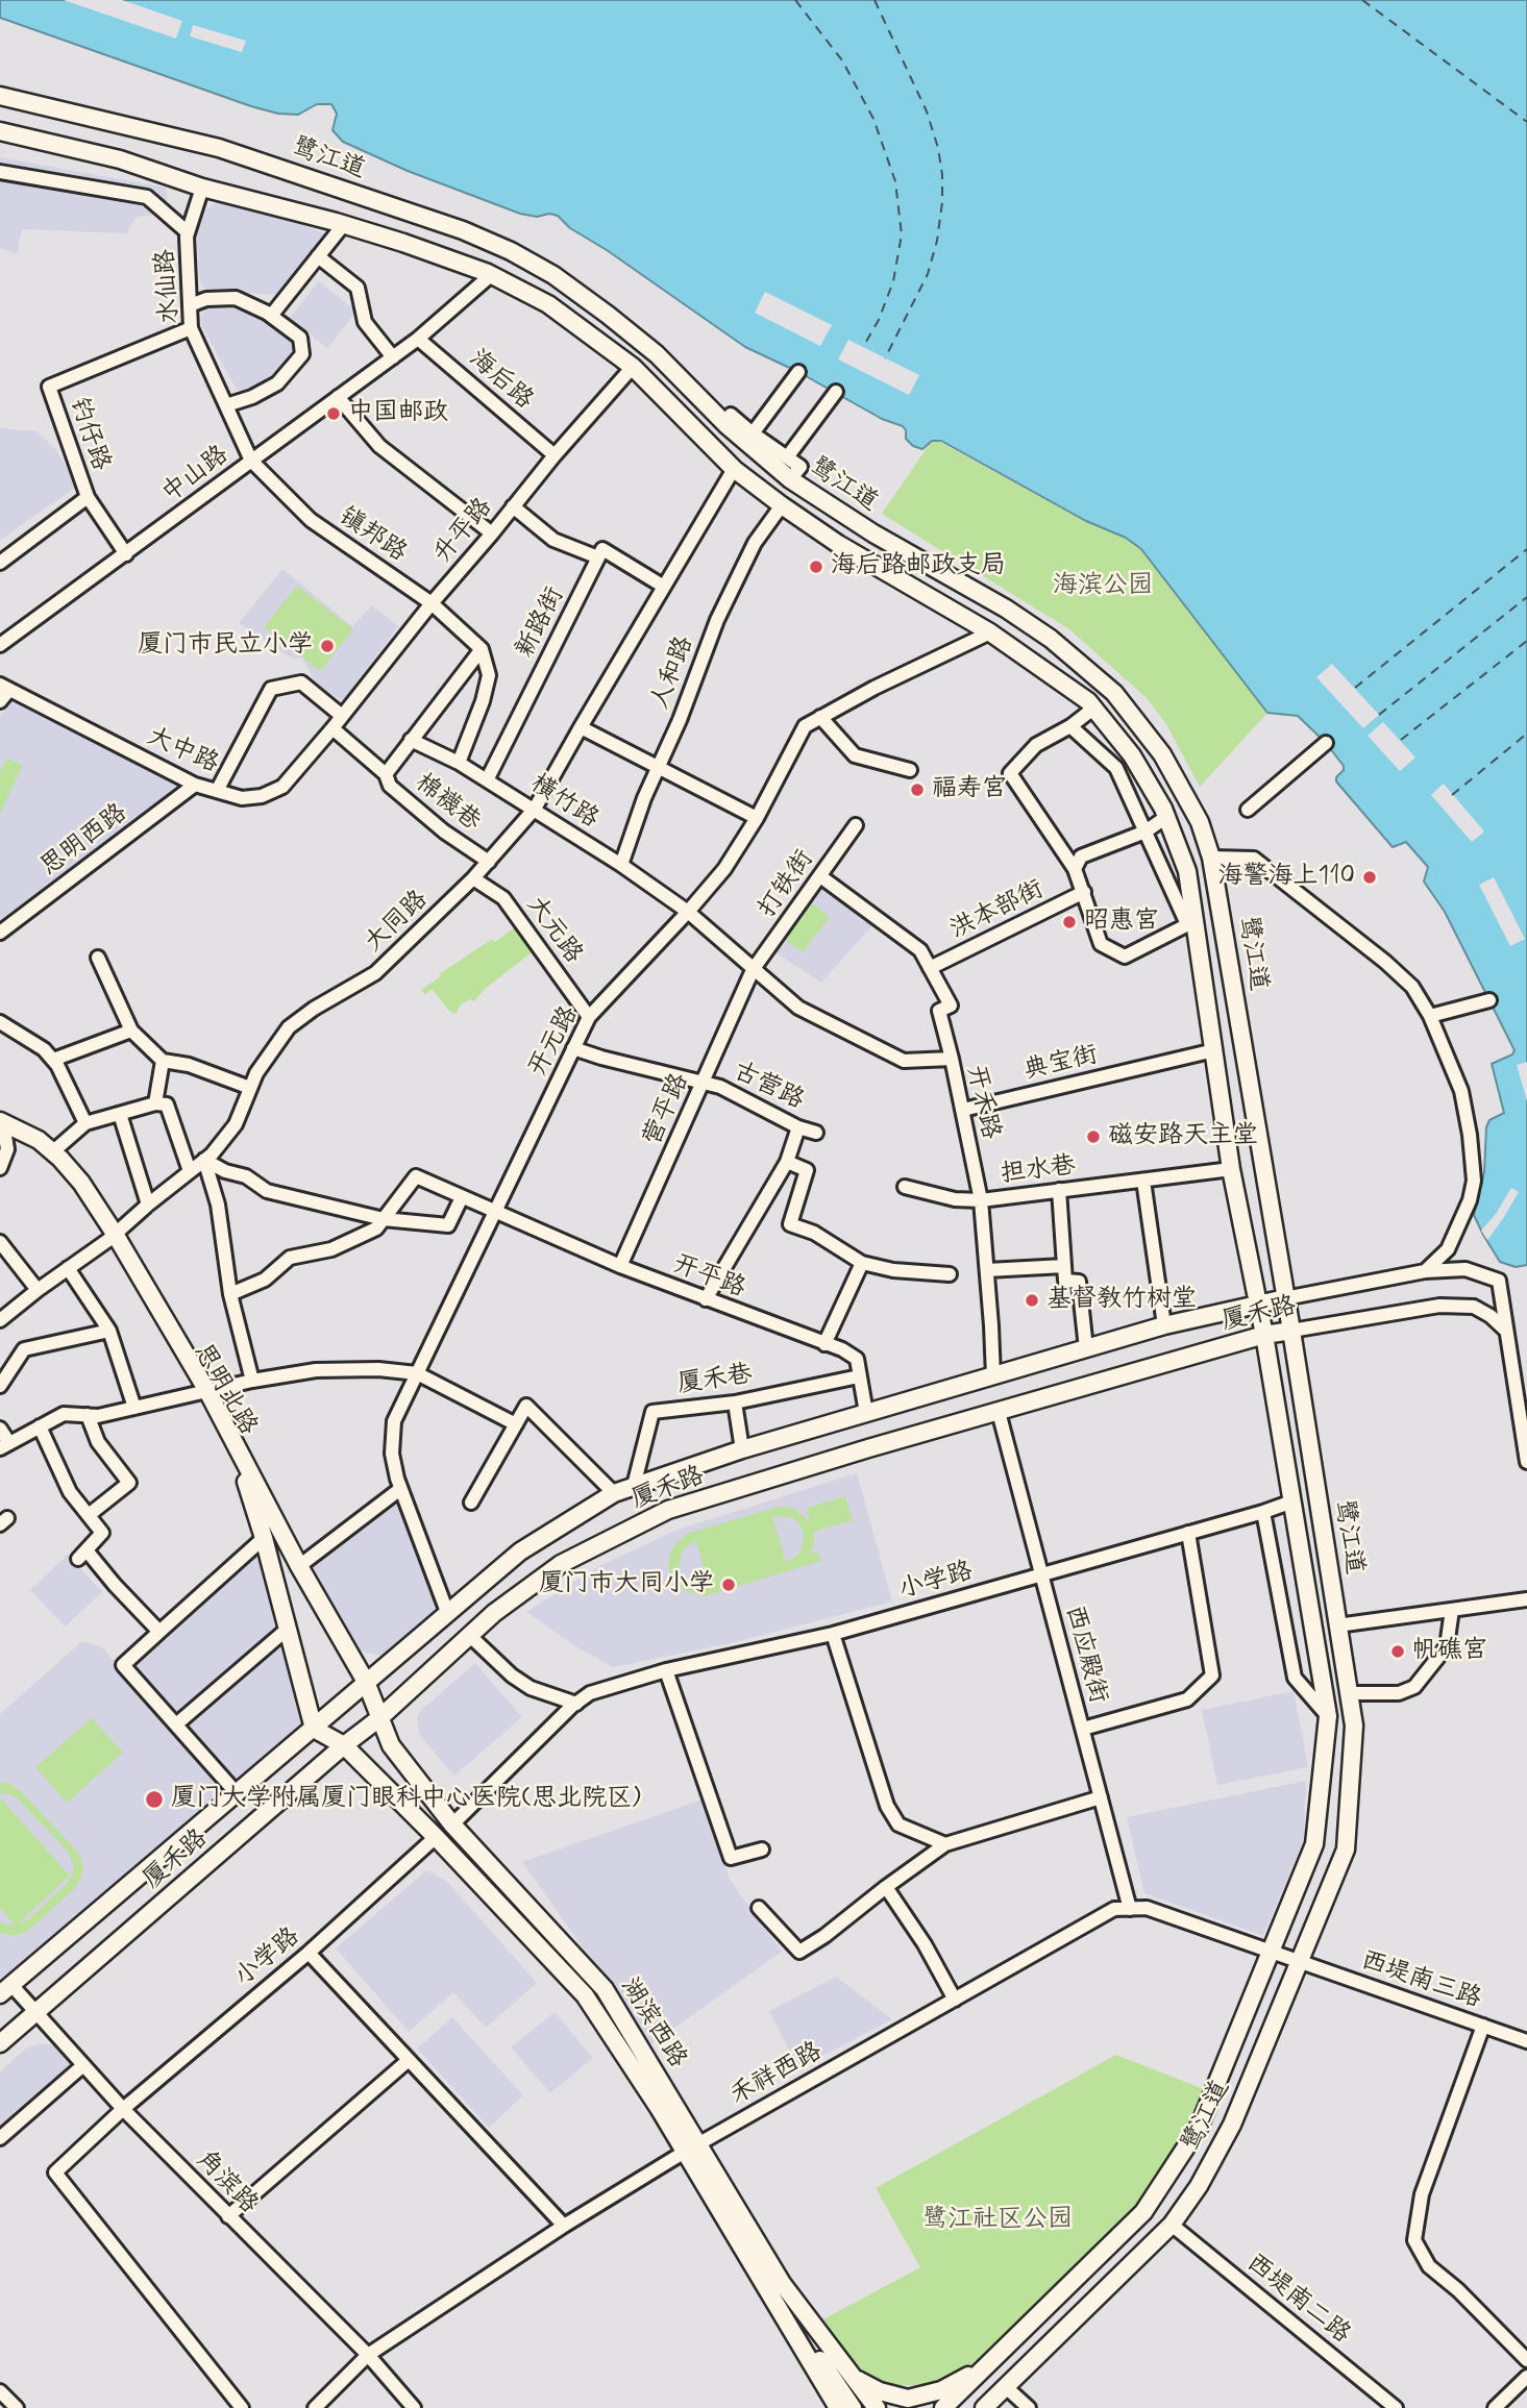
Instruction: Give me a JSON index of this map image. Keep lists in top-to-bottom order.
{
  "streets": {
    "main road": [
      "鹭江道",
      "厦禾路",
      "思明北路",
      "湖滨西路"
    ],
    "street": [
      "水仙路",
      "海后路",
      "钓仔路",
      "中山路",
      "升平路",
      "镇邦路",
      "新路街",
      "人和路",
      "大中路",
      "横竹路",
      "棉襪巷",
      "思明西路",
      "打铁街",
      "洪本部街",
      "大同路",
      "大元路",
      "开元路",
      "典宝街",
      "古营路",
      "开禾路",
      "营平路",
      "担水巷",
      "开平路",
      "厦禾巷",
      "小学路",
      "西应殿街",
      "西堤南三路",
      "禾祥西路",
      "角滨路",
      "西堤南二路"
    ]
  },
  "crossings": [
    ["鹭江道", "水仙路"],
    ["鹭江道", "中山路"],
    ["鹭江道", "升平路"],
    ["鹭江道", "人和路"],
    ["鹭江道", "大同路"],
    ["鹭江道", "开元路"],
    ["鹭江道", "典宝街"],
    ["鹭江道", "担水巷"],
    ["鹭江道", "厦禾路"],
    ["鹭江道", "小学路"],
    ["鹭江道", "西堤南三路"],
    ["鹭江道", "禾祥西路"],
    ["鹭江道", "西堤南二路"],
    ["水仙路", "钓仔路"],
    ["水仙路", "中山路"],
    ["水仙路", "镇邦路"],
    ["海后路", "中山路"],
    ["海后路", "升平路"],
    ["中山路", "镇邦路"],
    ["升平路", "镇邦路"],
    ["升平路", "大中路"],
    ["升平路", "棉襪巷"],
    ["新路街", "横竹路"],
    ["人和路", "横竹路"],
    ["大中路", "棉襪巷"],
    ["大中路", "思明西路"],
    ["横竹路", "大同路"],
    ["横竹路", "开元路"],
    ["横竹路", "开禾路"],
    ["棉襪巷", "大同路"],
    ["打铁街", "开禾路"],
    ["打铁街", "营平路"],
    ["大同路", "大元路"],
    ["大同路", "思明北路"],
    ["大元路", "开元路"],
    ["开元路", "古营路"],
    ["开元路", "开禾路"],
    ["开元路", "开平路"],
    ["开元路", "厦禾路"],
    ["典宝街", "开禾路"],
    ["古营路", "营平路"],
    ["开禾路", "营平路"],
    ["开禾路", "担水巷"],
    ["开禾路", "厦禾路"],
    ["营平路", "开平路"],
    ["开平路", "厦禾路"],
    ["开平路", "厦禾巷"],
    ["厦禾路", "厦禾巷"],
    ["厦禾路", "思明北路"],
    ["厦禾路", "西应殿街"],
    ["厦禾路", "湖滨西路"],
    ["厦禾路", "角滨路"],
    ["思明北路", "湖滨西路"],
    ["小学路", "西应殿街"],
    ["小学路", "湖滨西路"],
    ["小学路", "角滨路"],
    ["西应殿街", "禾祥西路"],
    ["西堤南三路", "禾祥西路"],
    ["湖滨西路", "禾祥西路"],
    ["禾祥西路", "角滨路"]
  ],
  "parks": ["海滨公园", "鹭江社区公园"],
  "places": [
    "中国邮政",
    "海后路邮政支局",
    "厦门市民立小学",
    "福寿宫",
    "海警海上110",
    "昭惠宫",
    "磁安路天主堂",
    "基督教竹树堂",
    "厦门市大同小学",
    "帆礁宫",
    "厦门大学附属厦门眼科中心医院(思北院区)"
  ]
}
